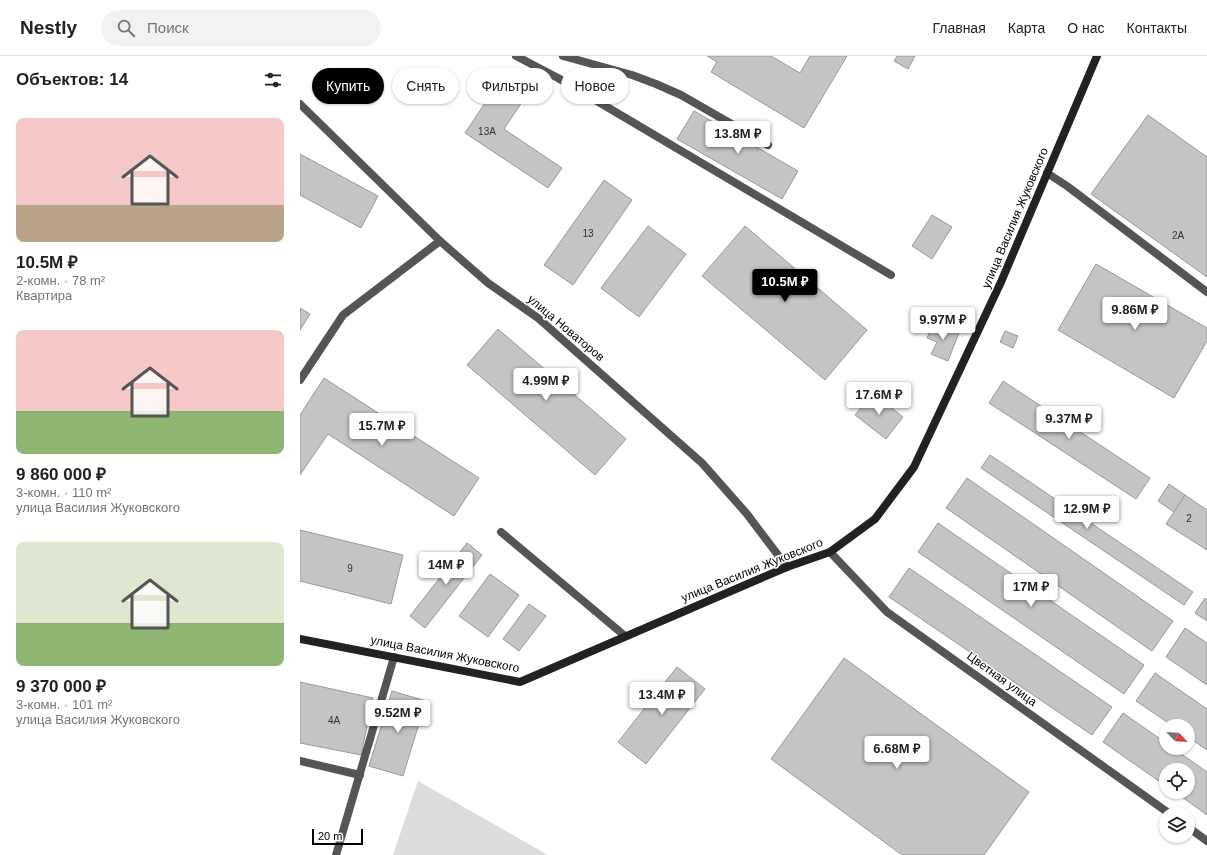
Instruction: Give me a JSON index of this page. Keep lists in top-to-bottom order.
{
  "streets": {
    "street": ["улица Василия Жуковского", "улица Новаторов", "Цветная улица"]
  },
  "crossings": [
    ["улица Василия Жуковского", "улица Новаторов"],
    ["улица Василия Жуковского", "Цветная улица"]
  ],
  "house_numbers": [
    "13А",
    "13",
    "2А",
    "2",
    "9",
    "4А"
  ],
  "scale_bar": "20 m",
  "north": "bottom right",
  "page": {
    "header": "Nestly",
    "search": "Поиск",
    "nav": [
      "Главная",
      "Карта",
      "О нас",
      "Контакты"
    ],
    "heading": "Объектов: 14",
    "chip": [
      "Купить",
      "Снять",
      "Фильтры",
      "Новое"
    ],
    "list": [
      {
        "name": "10.5M ₽",
        "note": "2-комн. · 78 m² · Квартира"
      },
      {
        "name": "9 860 000 ₽",
        "note": "3-комн. · 110 m² · улица Василия Жуковского"
      },
      {
        "name": "9 370 000 ₽",
        "note": "3-комн. · 101 m² · улица Василия Жуковского"
      }
    ],
    "price": [
      "13.8M ₽",
      "10.5M ₽",
      "9.86M ₽",
      "9.97M ₽",
      "4.99M ₽",
      "17.6M ₽",
      "9.37M ₽",
      "15.7M ₽",
      "12.9M ₽",
      "14M ₽",
      "17M ₽",
      "13.4M ₽",
      "9.52M ₽",
      "6.68M ₽"
    ],
    "scale": "20 m"
  }
}
